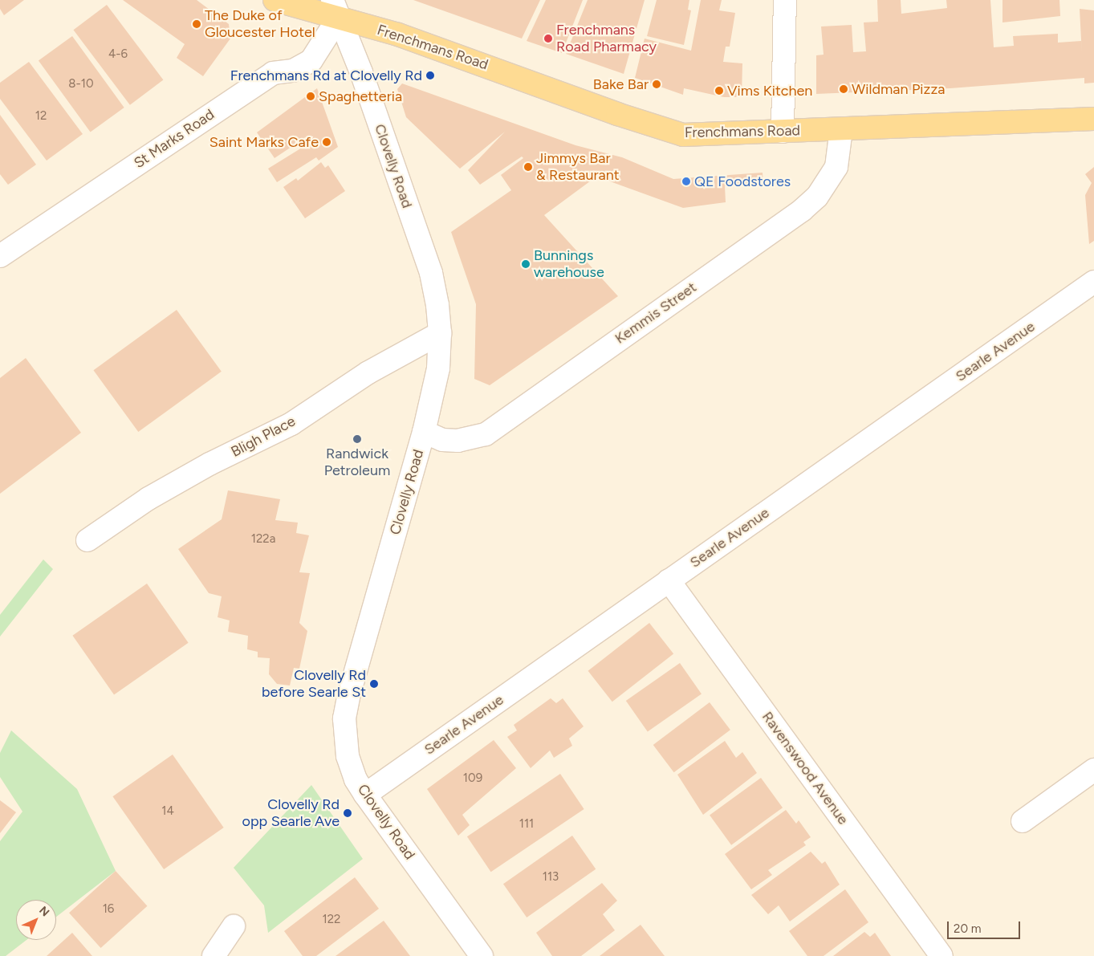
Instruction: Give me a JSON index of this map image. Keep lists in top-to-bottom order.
{
  "streets": {
    "main road": ["Frenchmans Road"],
    "street": [
      "St Marks Road",
      "Clovelly Road",
      "Kemmis Street",
      "Searle Avenue",
      "Bligh Place",
      "Ravenswood Avenue"
    ]
  },
  "crossings": [
    ["Frenchmans Road", "St Marks Road"],
    ["Frenchmans Road", "Clovelly Road"],
    ["Frenchmans Road", "Kemmis Street"],
    ["St Marks Road", "Clovelly Road"],
    ["Clovelly Road", "Kemmis Street"],
    ["Clovelly Road", "Searle Avenue"],
    ["Clovelly Road", "Bligh Place"],
    ["Searle Avenue", "Ravenswood Avenue"]
  ],
  "places": [
    "The Duke of Gloucester Hotel",
    "Frenchmans Road Pharmacy",
    "Frenchmans Rd at Clovelly Rd",
    "Bake Bar",
    "Wildman Pizza",
    "Vims Kitchen",
    "Spaghetteria",
    "Saint Marks Cafe",
    "Jimmys Bar & Restaurant",
    "QE Foodstores",
    "Bunnings warehouse",
    "Randwick Petroleum",
    "Clovelly Rd before Searle St",
    "Clovelly Rd opp Searle Ave"
  ],
  "house_numbers": [
    "4-6",
    "8-10",
    "12",
    "122a",
    "109",
    "14",
    "111",
    "113",
    "16",
    "122"
  ],
  "scale_bar": "20 m",
  "north": "top right"
}
